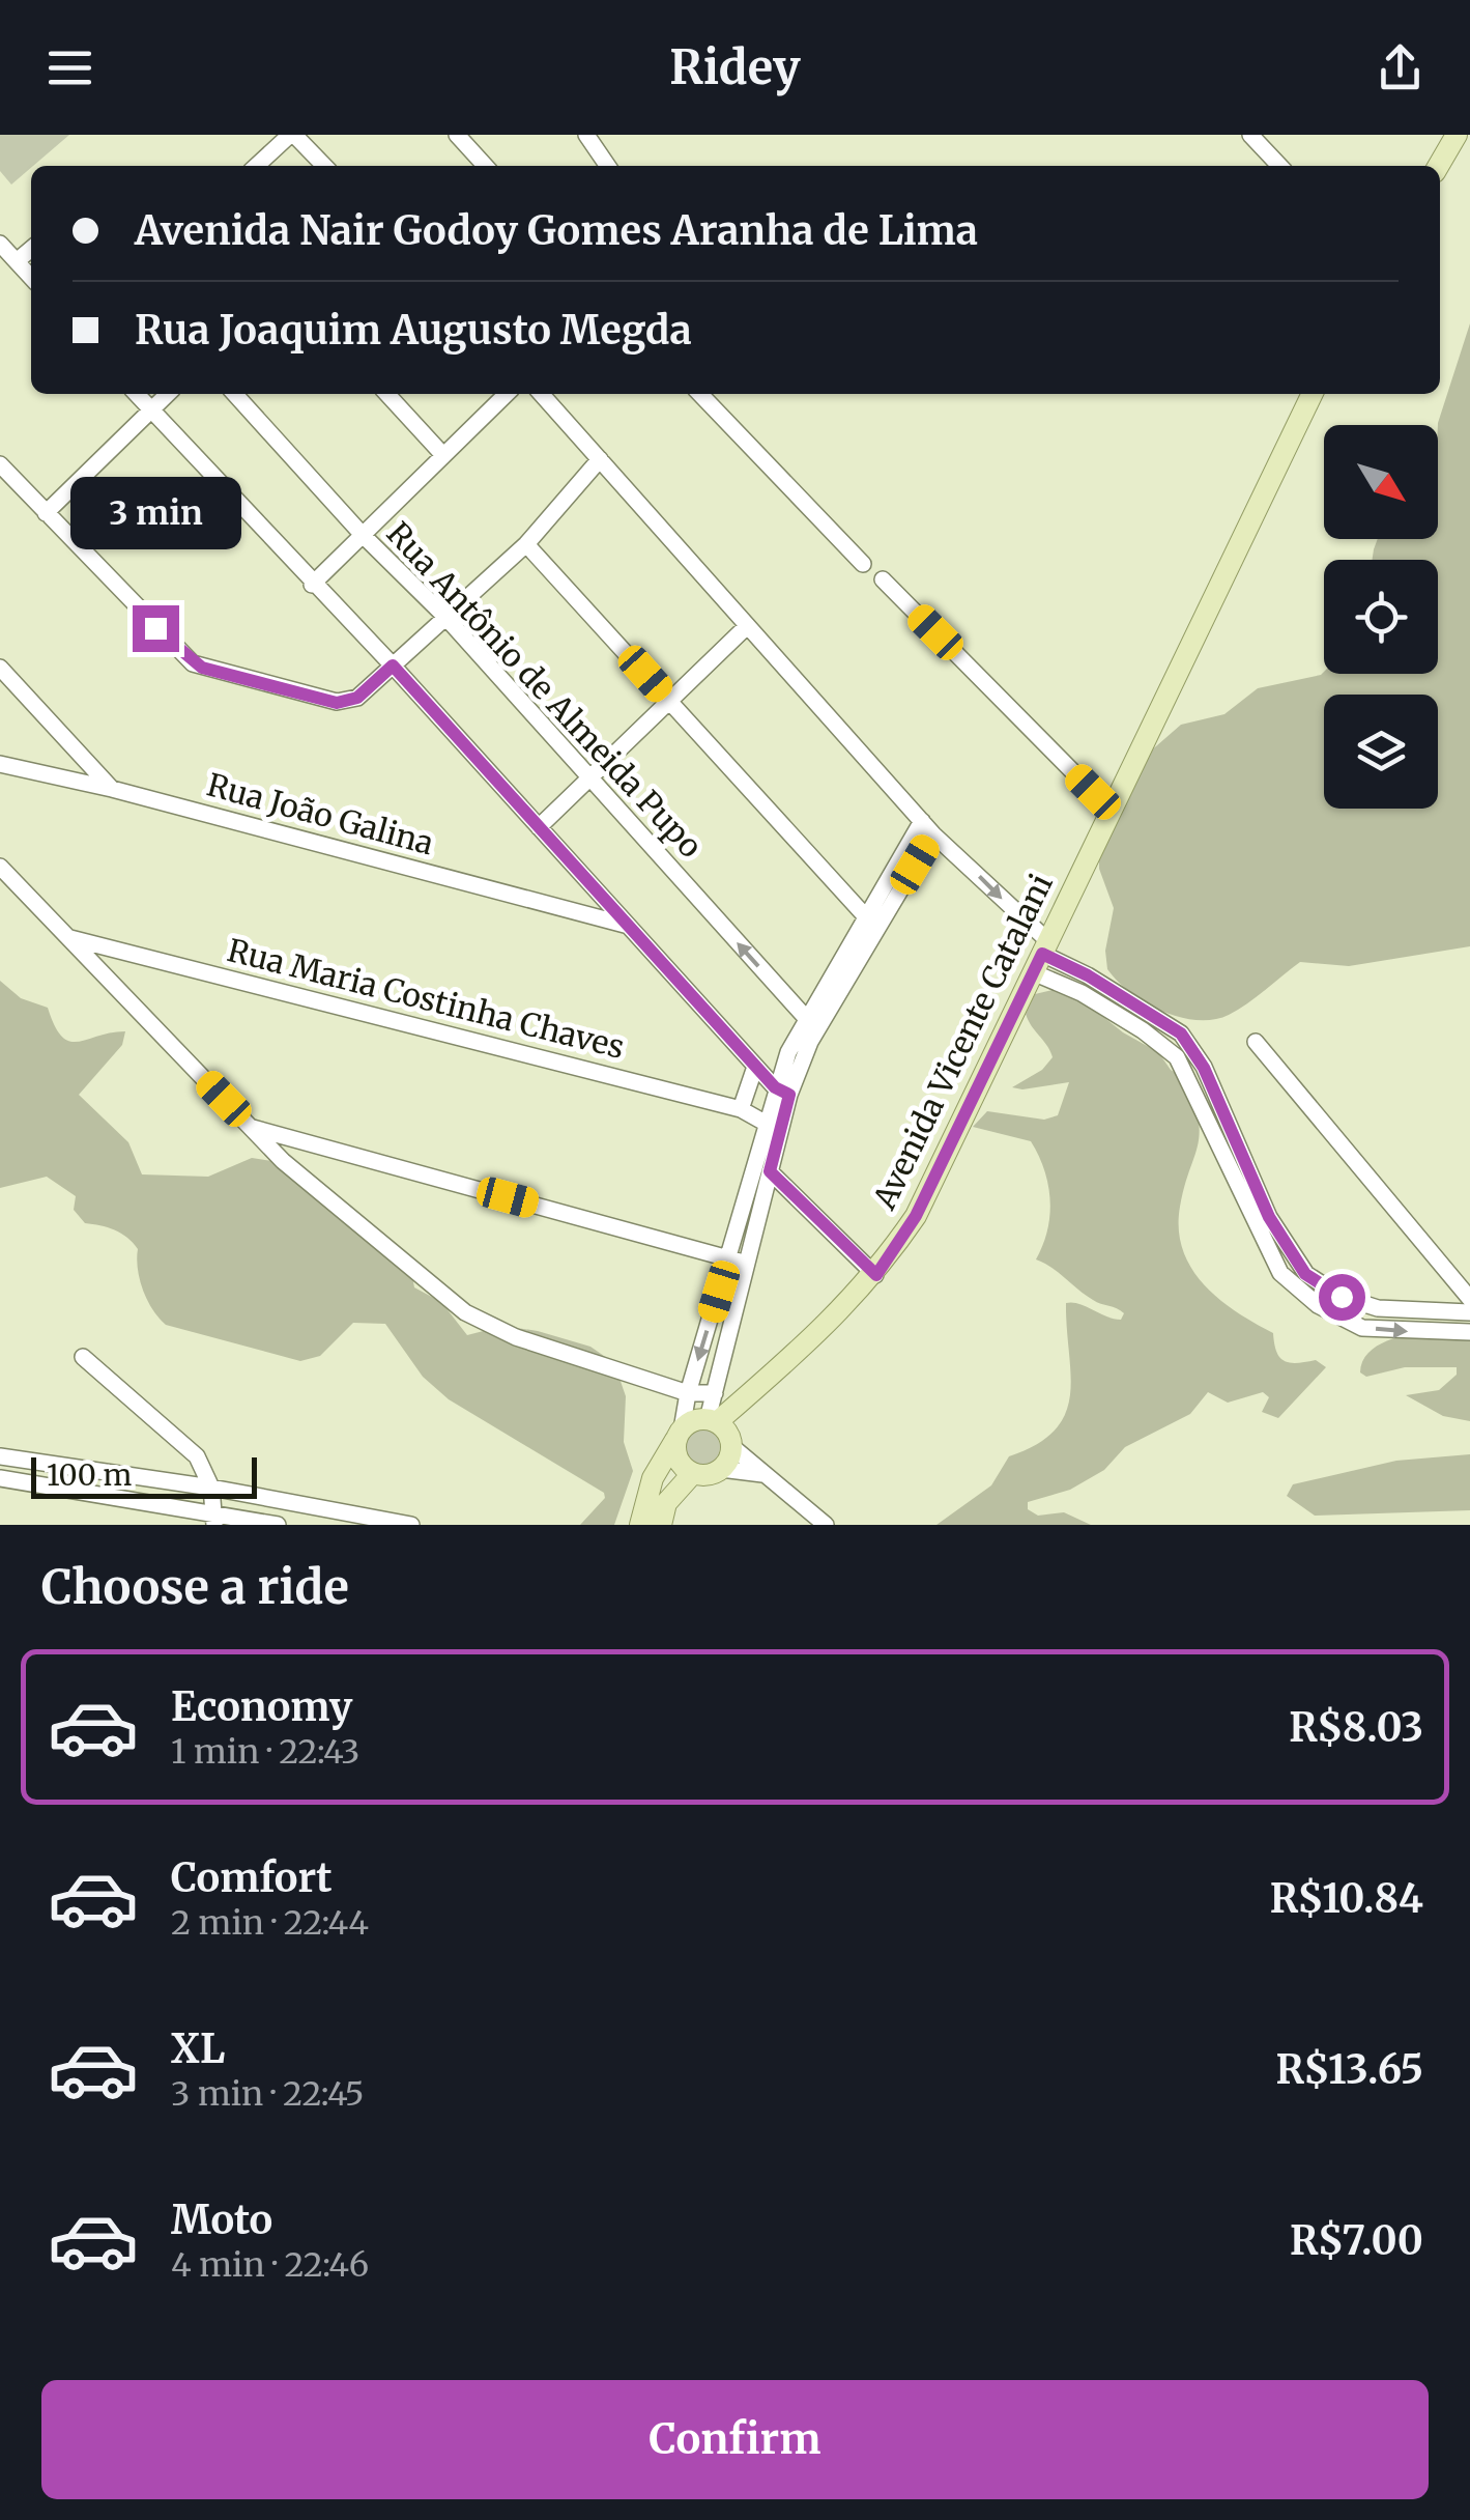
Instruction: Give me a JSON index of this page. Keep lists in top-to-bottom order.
{
  "streets": {
    "main road": ["Avenida Vicente Catalani"],
    "street": ["Rua Antônio de Almeida Pupo", "Rua João Galina", "Rua Maria Costinha Chaves"]
  },
  "scale_bar": "100 m",
  "north": "bottom right",
  "page": {
    "header": "Ridey",
    "banner": ["Avenida Nair Godoy Gomes Aranha de Lima", "Rua Joaquim Augusto Megda"],
    "bubble": "3 min",
    "scale": "100 m",
    "heading": "Choose a ride",
    "list": [
      {
        "name": "Economy",
        "note": "1 min · 22:43",
        "value": "R$8.03"
      },
      {
        "name": "Comfort",
        "note": "2 min · 22:44",
        "value": "R$10.84"
      },
      {
        "name": "XL",
        "note": "3 min · 22:45",
        "value": "R$13.65"
      },
      {
        "name": "Moto",
        "note": "4 min · 22:46",
        "value": "R$7.00"
      }
    ],
    "buttons": "Confirm"
  }
}
